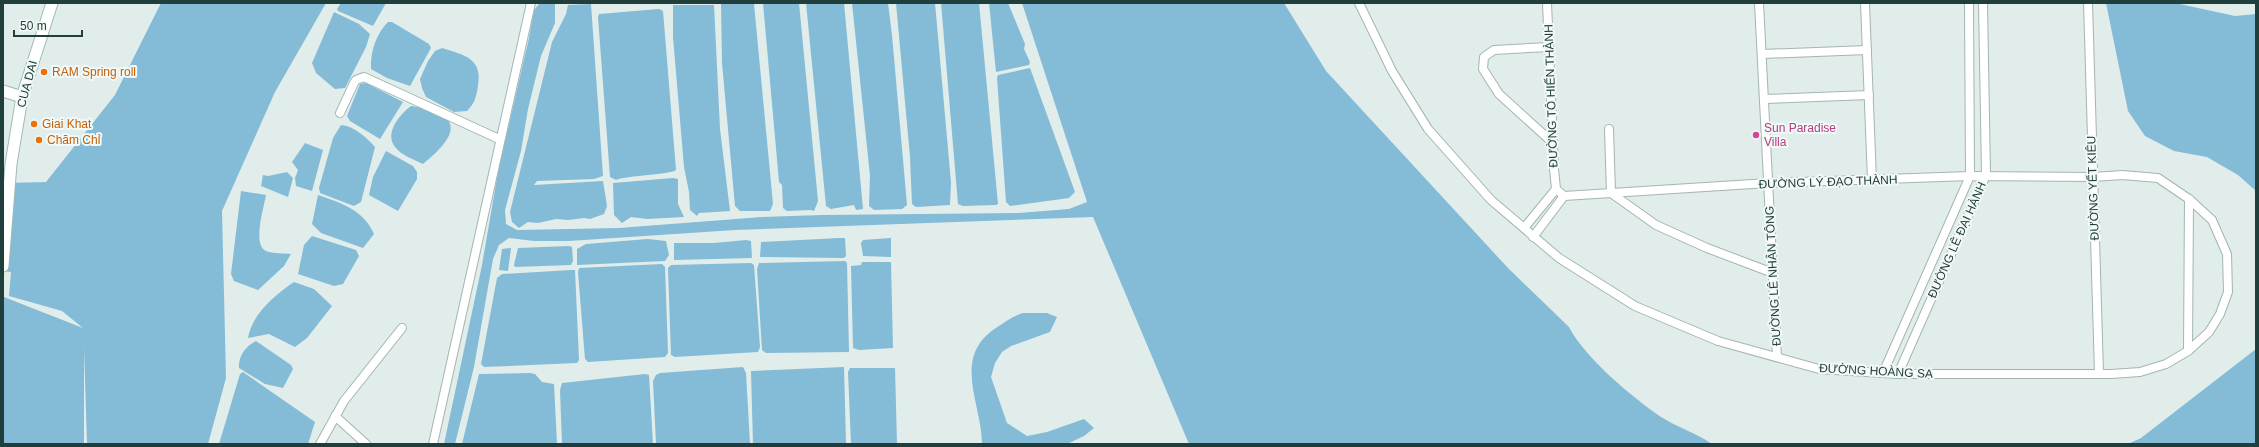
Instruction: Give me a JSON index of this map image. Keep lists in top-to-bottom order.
{
  "streets": {
    "street": [
      "CUA DAI",
      "ĐƯỜNG TÔ HIẾN THÀNH",
      "ĐƯỜNG LÝ ĐẠO THÀNH",
      "ĐƯỜNG YẾT KIÊU",
      "ĐƯỜNG LÊ ĐẠI HÀNH",
      "ĐƯỜNG LÊ NHÂN TÔNG",
      "ĐƯỜNG HOÀNG SA"
    ]
  },
  "crossings": [
    ["ĐƯỜNG LÝ ĐẠO THÀNH", "ĐƯỜNG YẾT KIÊU"],
    ["ĐƯỜNG LÝ ĐẠO THÀNH", "ĐƯỜNG LÊ ĐẠI HÀNH"],
    ["ĐƯỜNG LÝ ĐẠO THÀNH", "ĐƯỜNG LÊ NHÂN TÔNG"],
    ["ĐƯỜNG LÝ ĐẠO THÀNH", "ĐƯỜNG HOÀNG SA"],
    ["ĐƯỜNG YẾT KIÊU", "ĐƯỜNG HOÀNG SA"],
    ["ĐƯỜNG LÊ ĐẠI HÀNH", "ĐƯỜNG HOÀNG SA"],
    ["ĐƯỜNG LÊ NHÂN TÔNG", "ĐƯỜNG HOÀNG SA"]
  ],
  "places": [
    "RAM Spring roll",
    "Giai Khat",
    "Sun Paradise Villa",
    "Chăm Chỉ"
  ],
  "scale_bar": "50 m"
}
